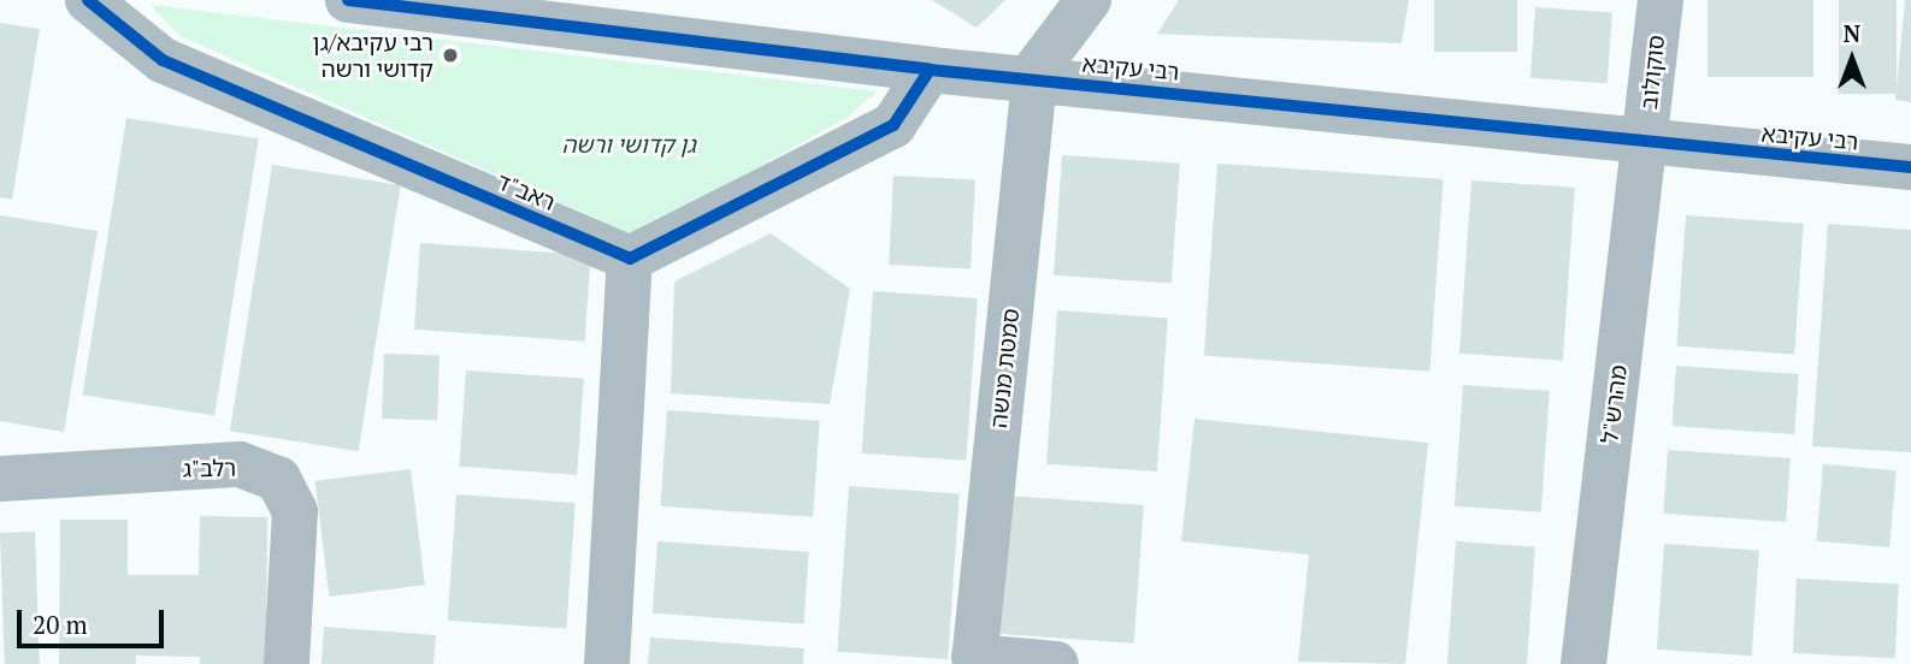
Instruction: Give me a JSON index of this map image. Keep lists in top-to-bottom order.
{
  "streets": {
    "street": [
      "רבי עקיבא",
      "סוקולוב",
      "ראב\"ד",
      "סמטת מנשה",
      "מהרש\"ל",
      "רלב\"ג"
    ]
  },
  "crossings": [
    ["רבי עקיבא", "סוקולוב"],
    ["רבי עקיבא", "סמטת מנשה"],
    ["רבי עקיבא", "מהרש\"ל"],
    ["סוקולוב", "מהרש\"ל"]
  ],
  "parks": ["גן קדושי ורשה"],
  "places": ["רבי עקיבא/גן קדושי ורשה"],
  "scale_bar": "20 m",
  "north": "top"
}
